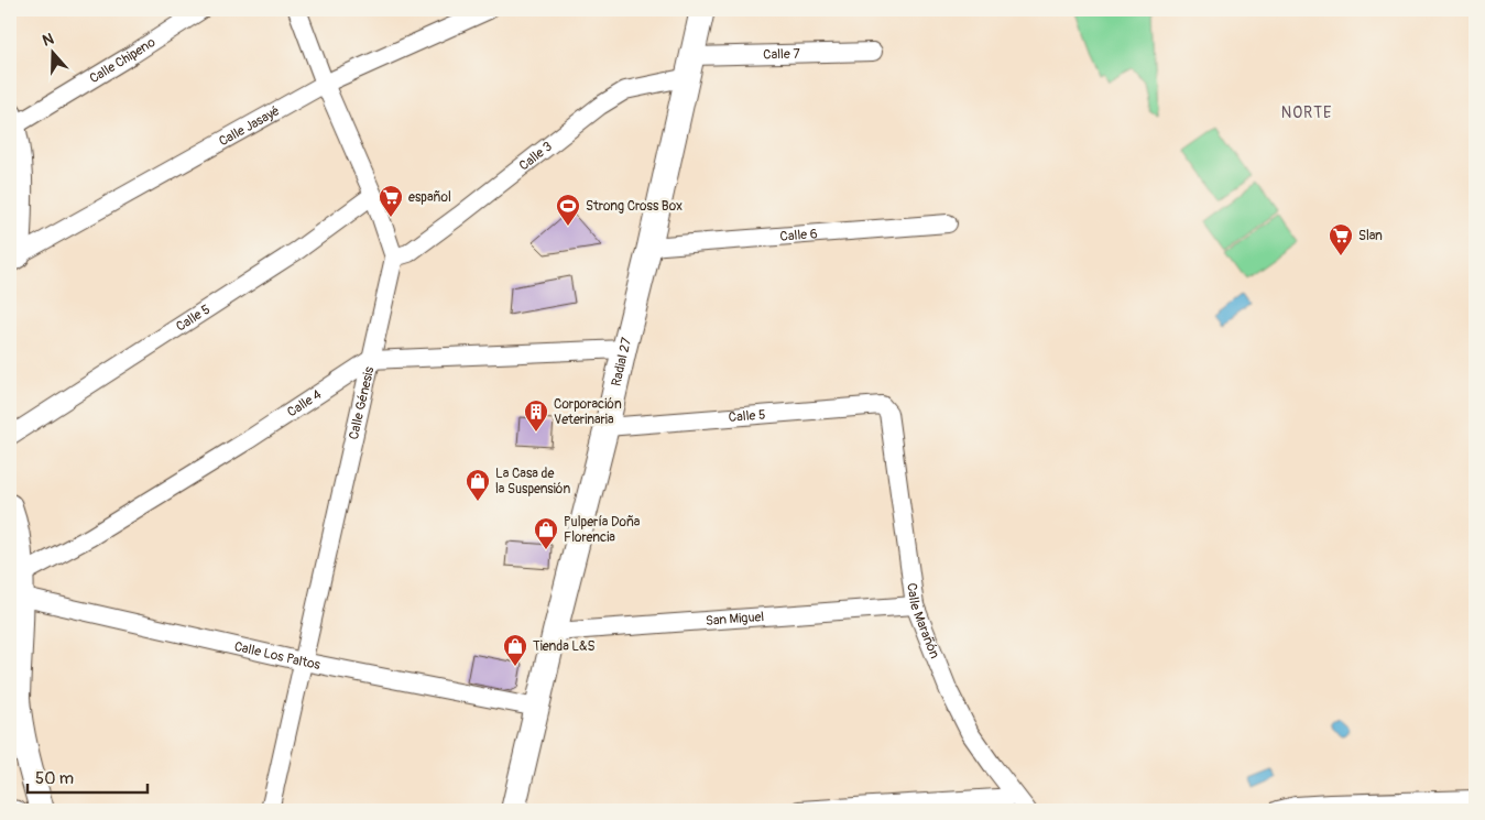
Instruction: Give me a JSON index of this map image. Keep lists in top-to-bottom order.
{
  "streets": {
    "street": [
      "Calle 7",
      "Calle Chipeno",
      "Calle Jasayé",
      "Calle 3",
      "Calle 6",
      "Calle 5",
      "Radial 27",
      "Calle 4",
      "Calle Génesis",
      "San Miguel",
      "Calle Marañón",
      "Calle Los Paltos"
    ]
  },
  "crossings": [
    ["Calle 7", "Calle 3"],
    ["Calle 7", "Radial 27"],
    ["Calle 3", "Radial 27"],
    ["Calle 3", "Calle Génesis"],
    ["Calle 6", "Radial 27"],
    ["Calle 5", "Radial 27"],
    ["Calle 5", "Calle Marañón"],
    ["Radial 27", "San Miguel"],
    ["Radial 27", "Calle Los Paltos"],
    ["Calle 4", "Calle Génesis"],
    ["Calle 4", "Calle Los Paltos"],
    ["Calle Génesis", "Calle Los Paltos"],
    ["San Miguel", "Calle Marañón"]
  ],
  "districts": ["NORTE"],
  "places": {
    "supermarket": ["español", "Slan"],
    "sports": ["Strong Cross Box"],
    "building": ["Corporación Veterinaria"],
    "shop": ["La Casa de la Suspensión", "Pulpería Doña Florencia", "Tienda L&S"]
  },
  "scale_bar": "50 m",
  "north": "top"
}
